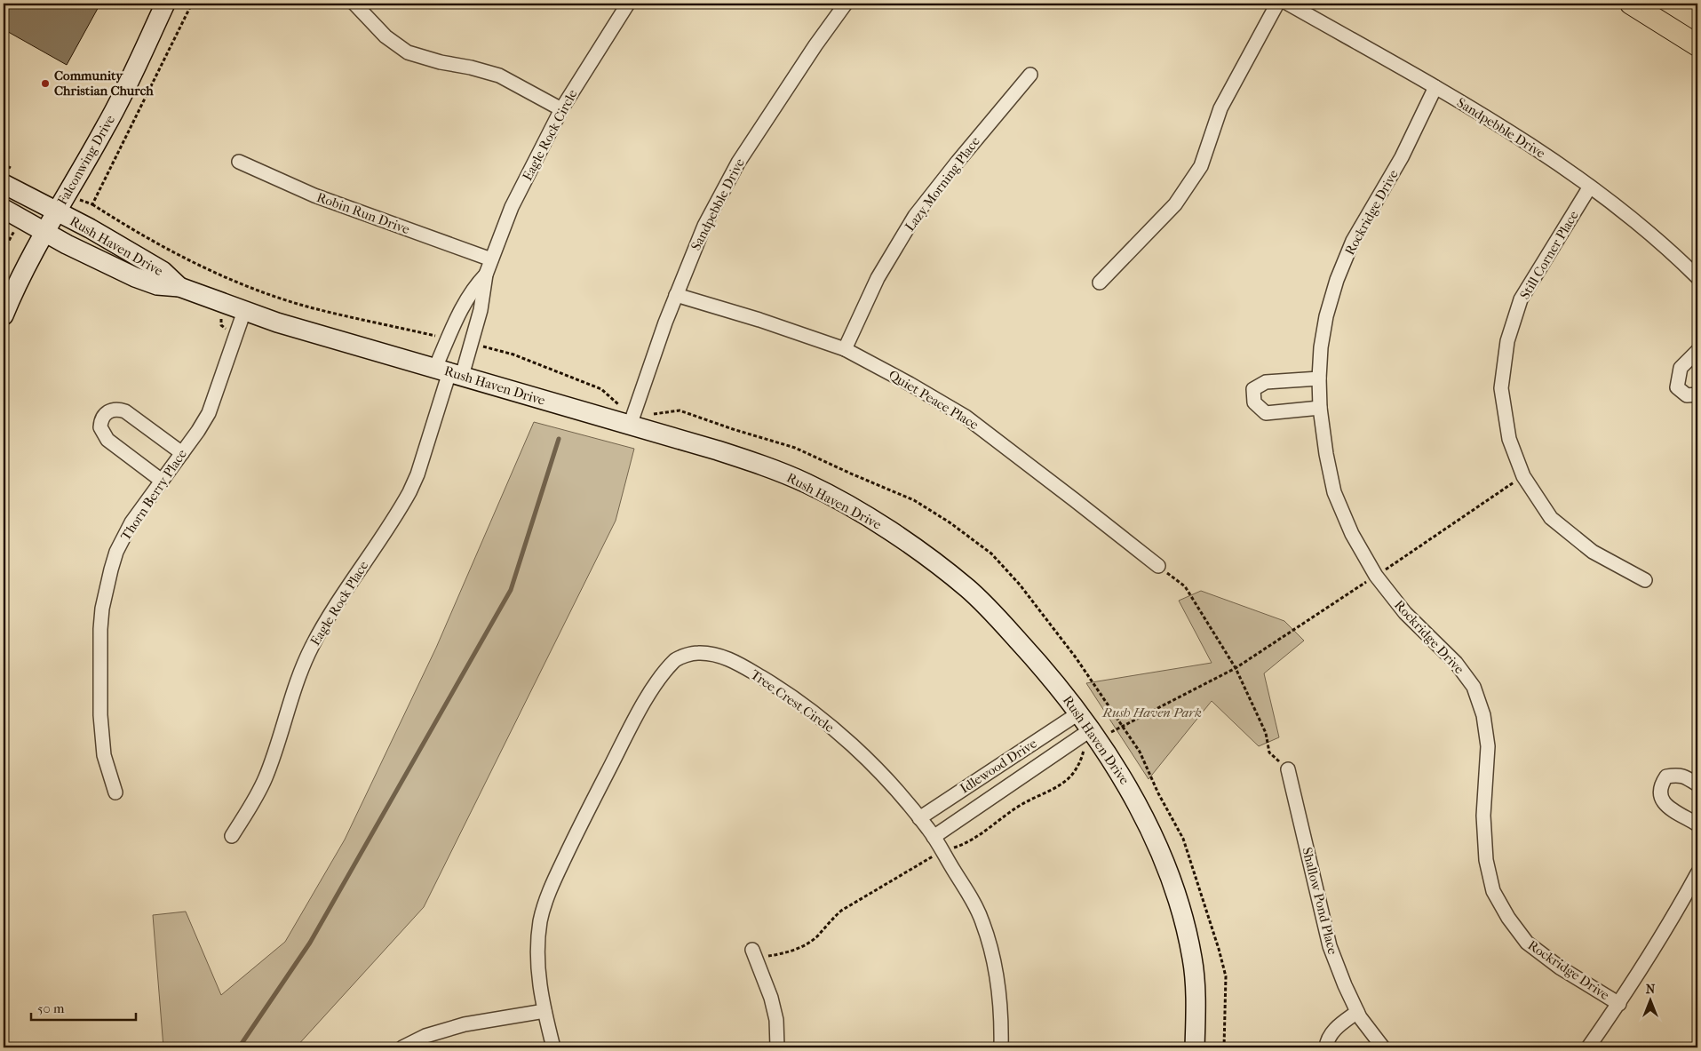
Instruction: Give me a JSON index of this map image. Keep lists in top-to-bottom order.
{
  "streets": {
    "street": [
      "Sandpebble Drive",
      "Eagle Rock Circle",
      "Falconwing Drive",
      "Lazy Morning Place",
      "Rockridge Drive",
      "Robin Run Drive",
      "Rush Haven Drive",
      "Still Corner Place",
      "Quiet Peace Place",
      "Thorn Berry Place",
      "Eagle Rock Place",
      "Tree Crest Circle",
      "Idlewood Drive",
      "Shallow Pond Place"
    ]
  },
  "crossings": [
    ["Sandpebble Drive", "Rockridge Drive"],
    ["Sandpebble Drive", "Rush Haven Drive"],
    ["Sandpebble Drive", "Still Corner Place"],
    ["Sandpebble Drive", "Quiet Peace Place"],
    ["Eagle Rock Circle", "Robin Run Drive"],
    ["Eagle Rock Circle", "Rush Haven Drive"],
    ["Eagle Rock Circle", "Eagle Rock Place"],
    ["Falconwing Drive", "Rush Haven Drive"],
    ["Lazy Morning Place", "Quiet Peace Place"],
    ["Rush Haven Drive", "Thorn Berry Place"],
    ["Rush Haven Drive", "Eagle Rock Place"],
    ["Rush Haven Drive", "Idlewood Drive"],
    ["Tree Crest Circle", "Idlewood Drive"]
  ],
  "parks": ["Rush Haven Park"],
  "places": ["Community Christian Church"],
  "scale_bar": "50 m",
  "north": "top"
}
